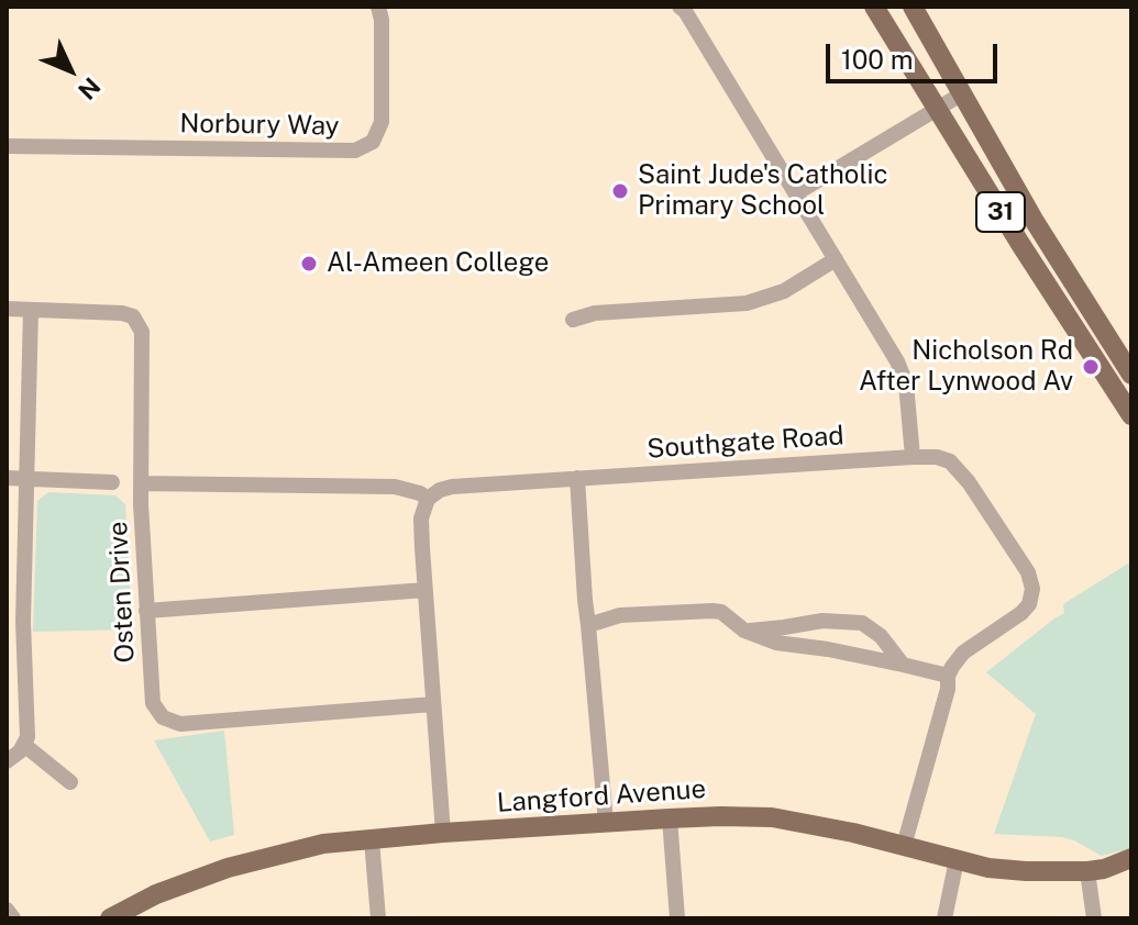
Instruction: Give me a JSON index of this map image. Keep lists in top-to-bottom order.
{
  "streets": {
    "main road": ["31", "Langford Avenue"],
    "street": ["Norbury Way", "Southgate Road", "Osten Drive"]
  },
  "places": ["Saint Jude's Catholic Primary School", "Al-Ameen College", "Nicholson Rd After Lynwood Av"],
  "scale_bar": "100 m",
  "north": "bottom right"
}
